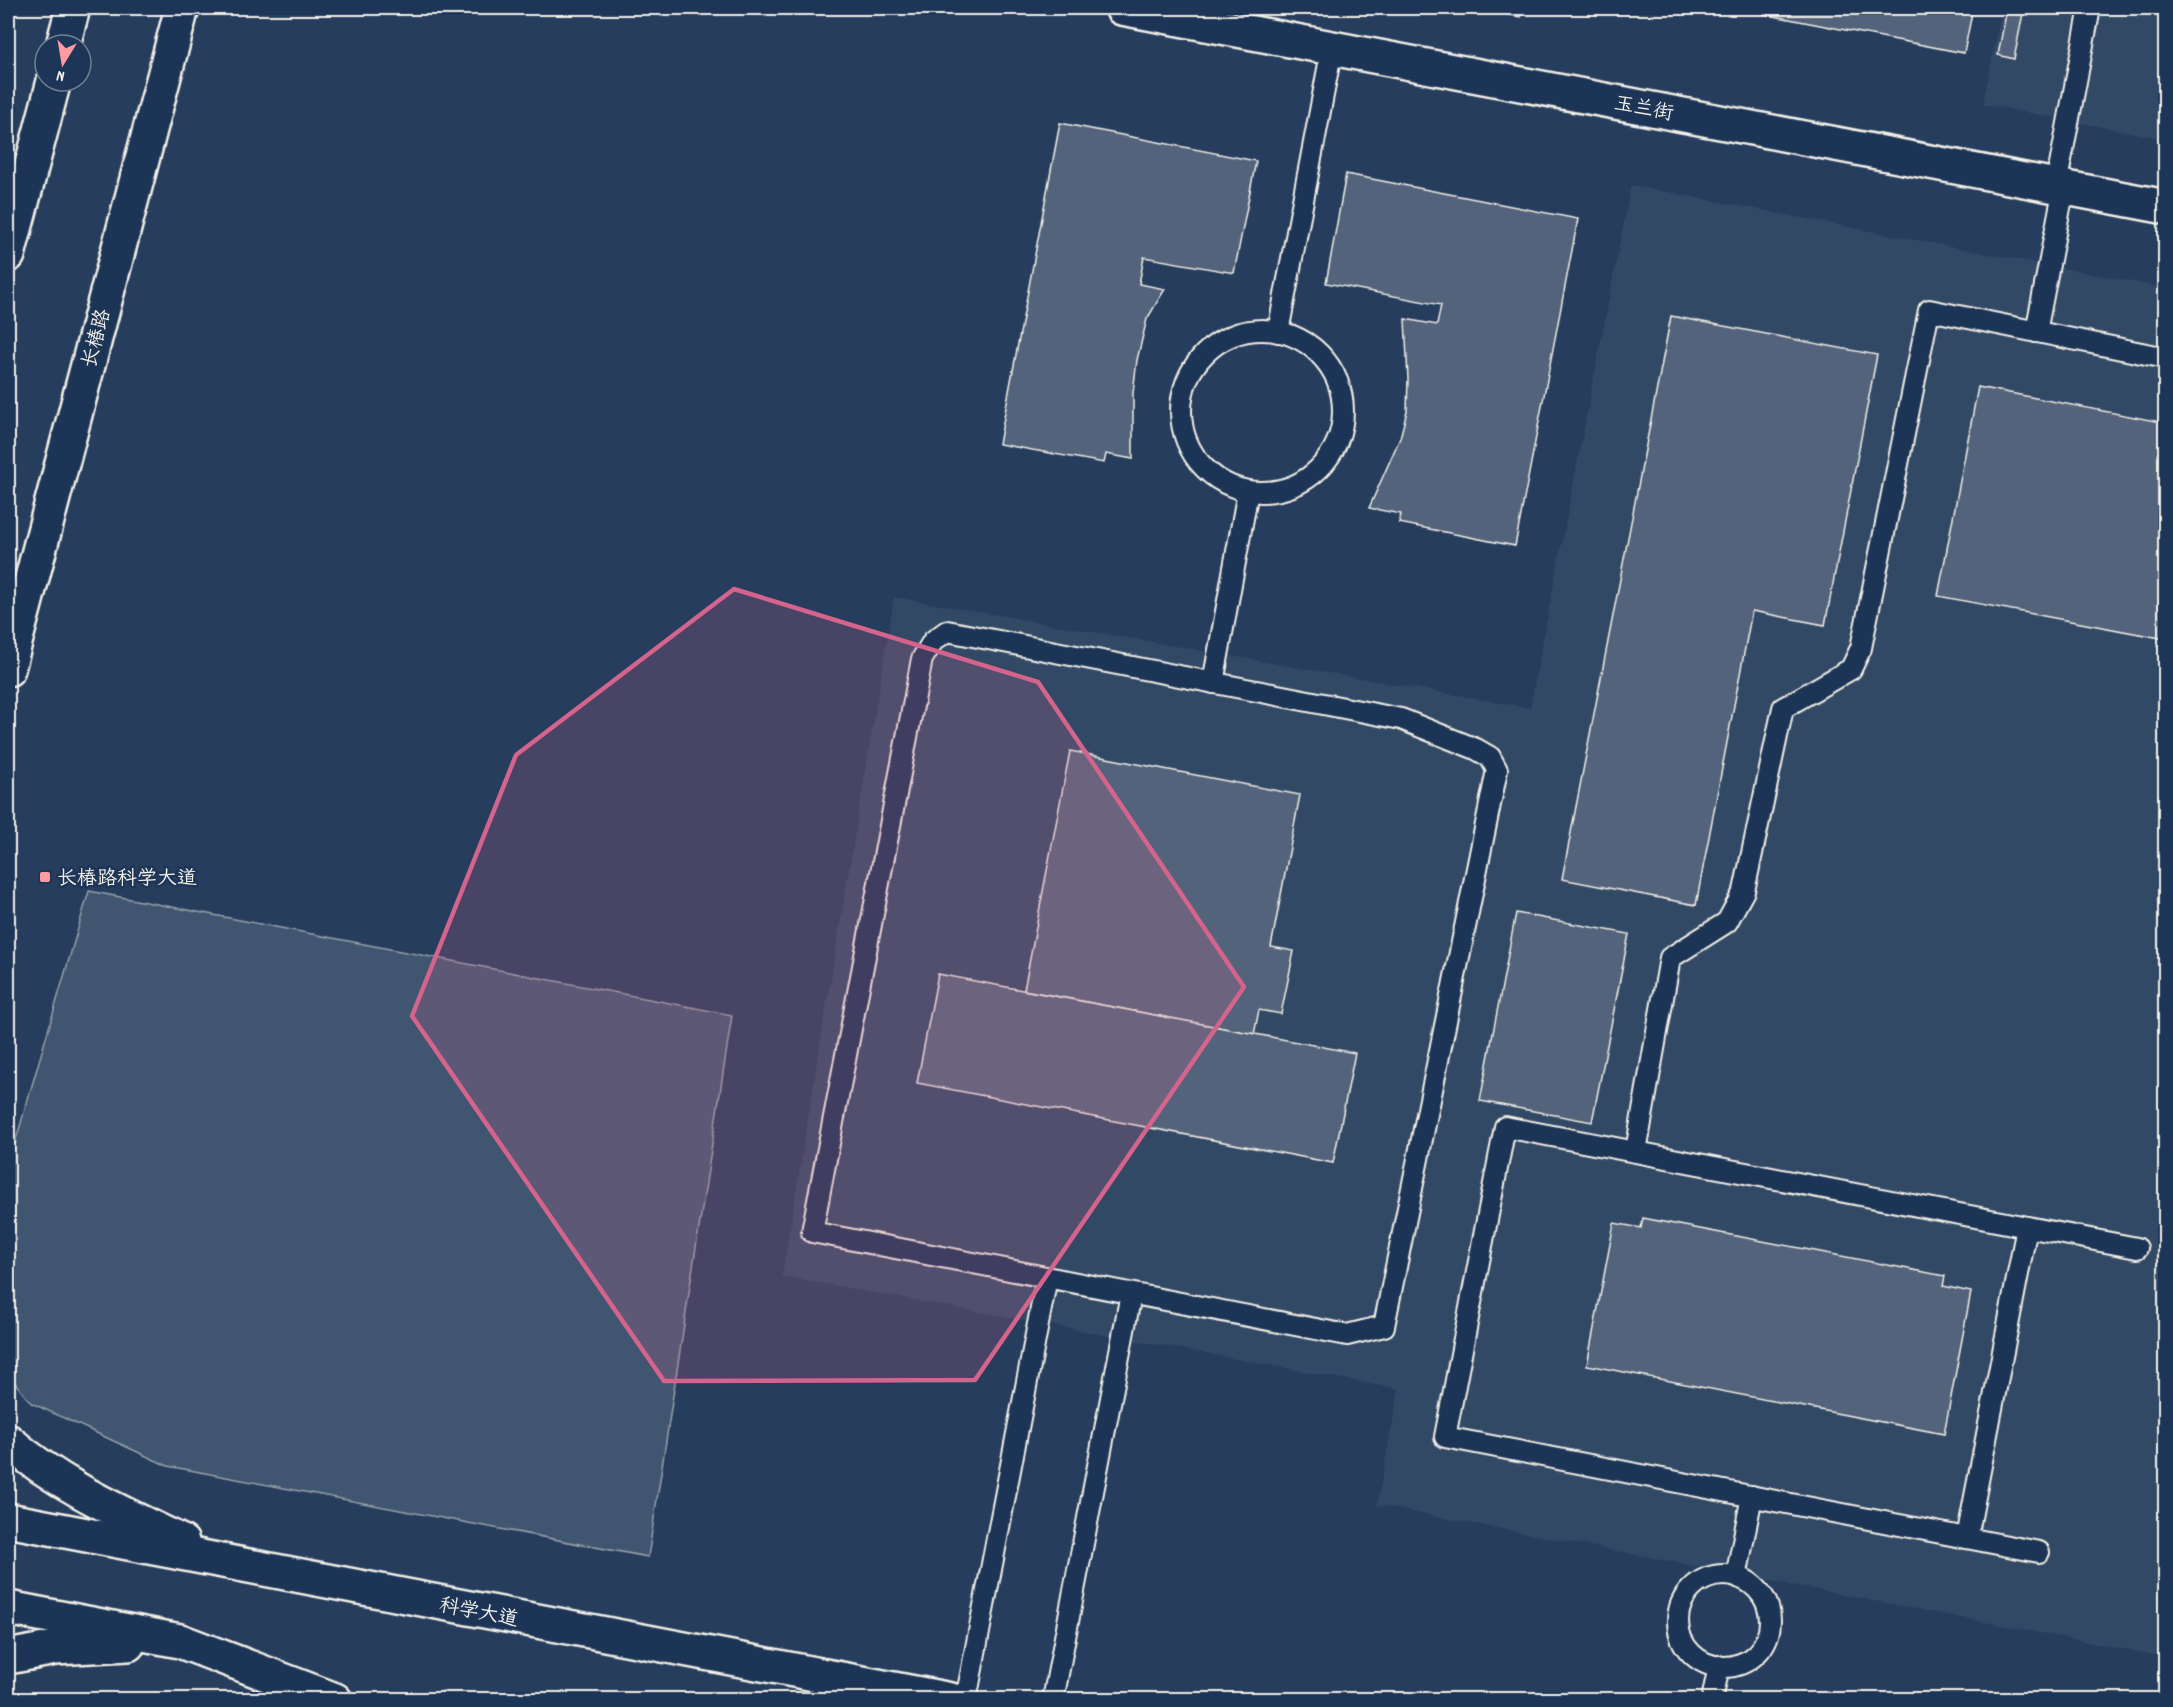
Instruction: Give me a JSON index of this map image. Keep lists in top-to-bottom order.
{
  "streets": {
    "main road": ["玉兰街", "长椿路", "科学大道"]
  },
  "places": {
    "transit": ["长椿路科学大道"]
  },
  "north": "bottom"
}
